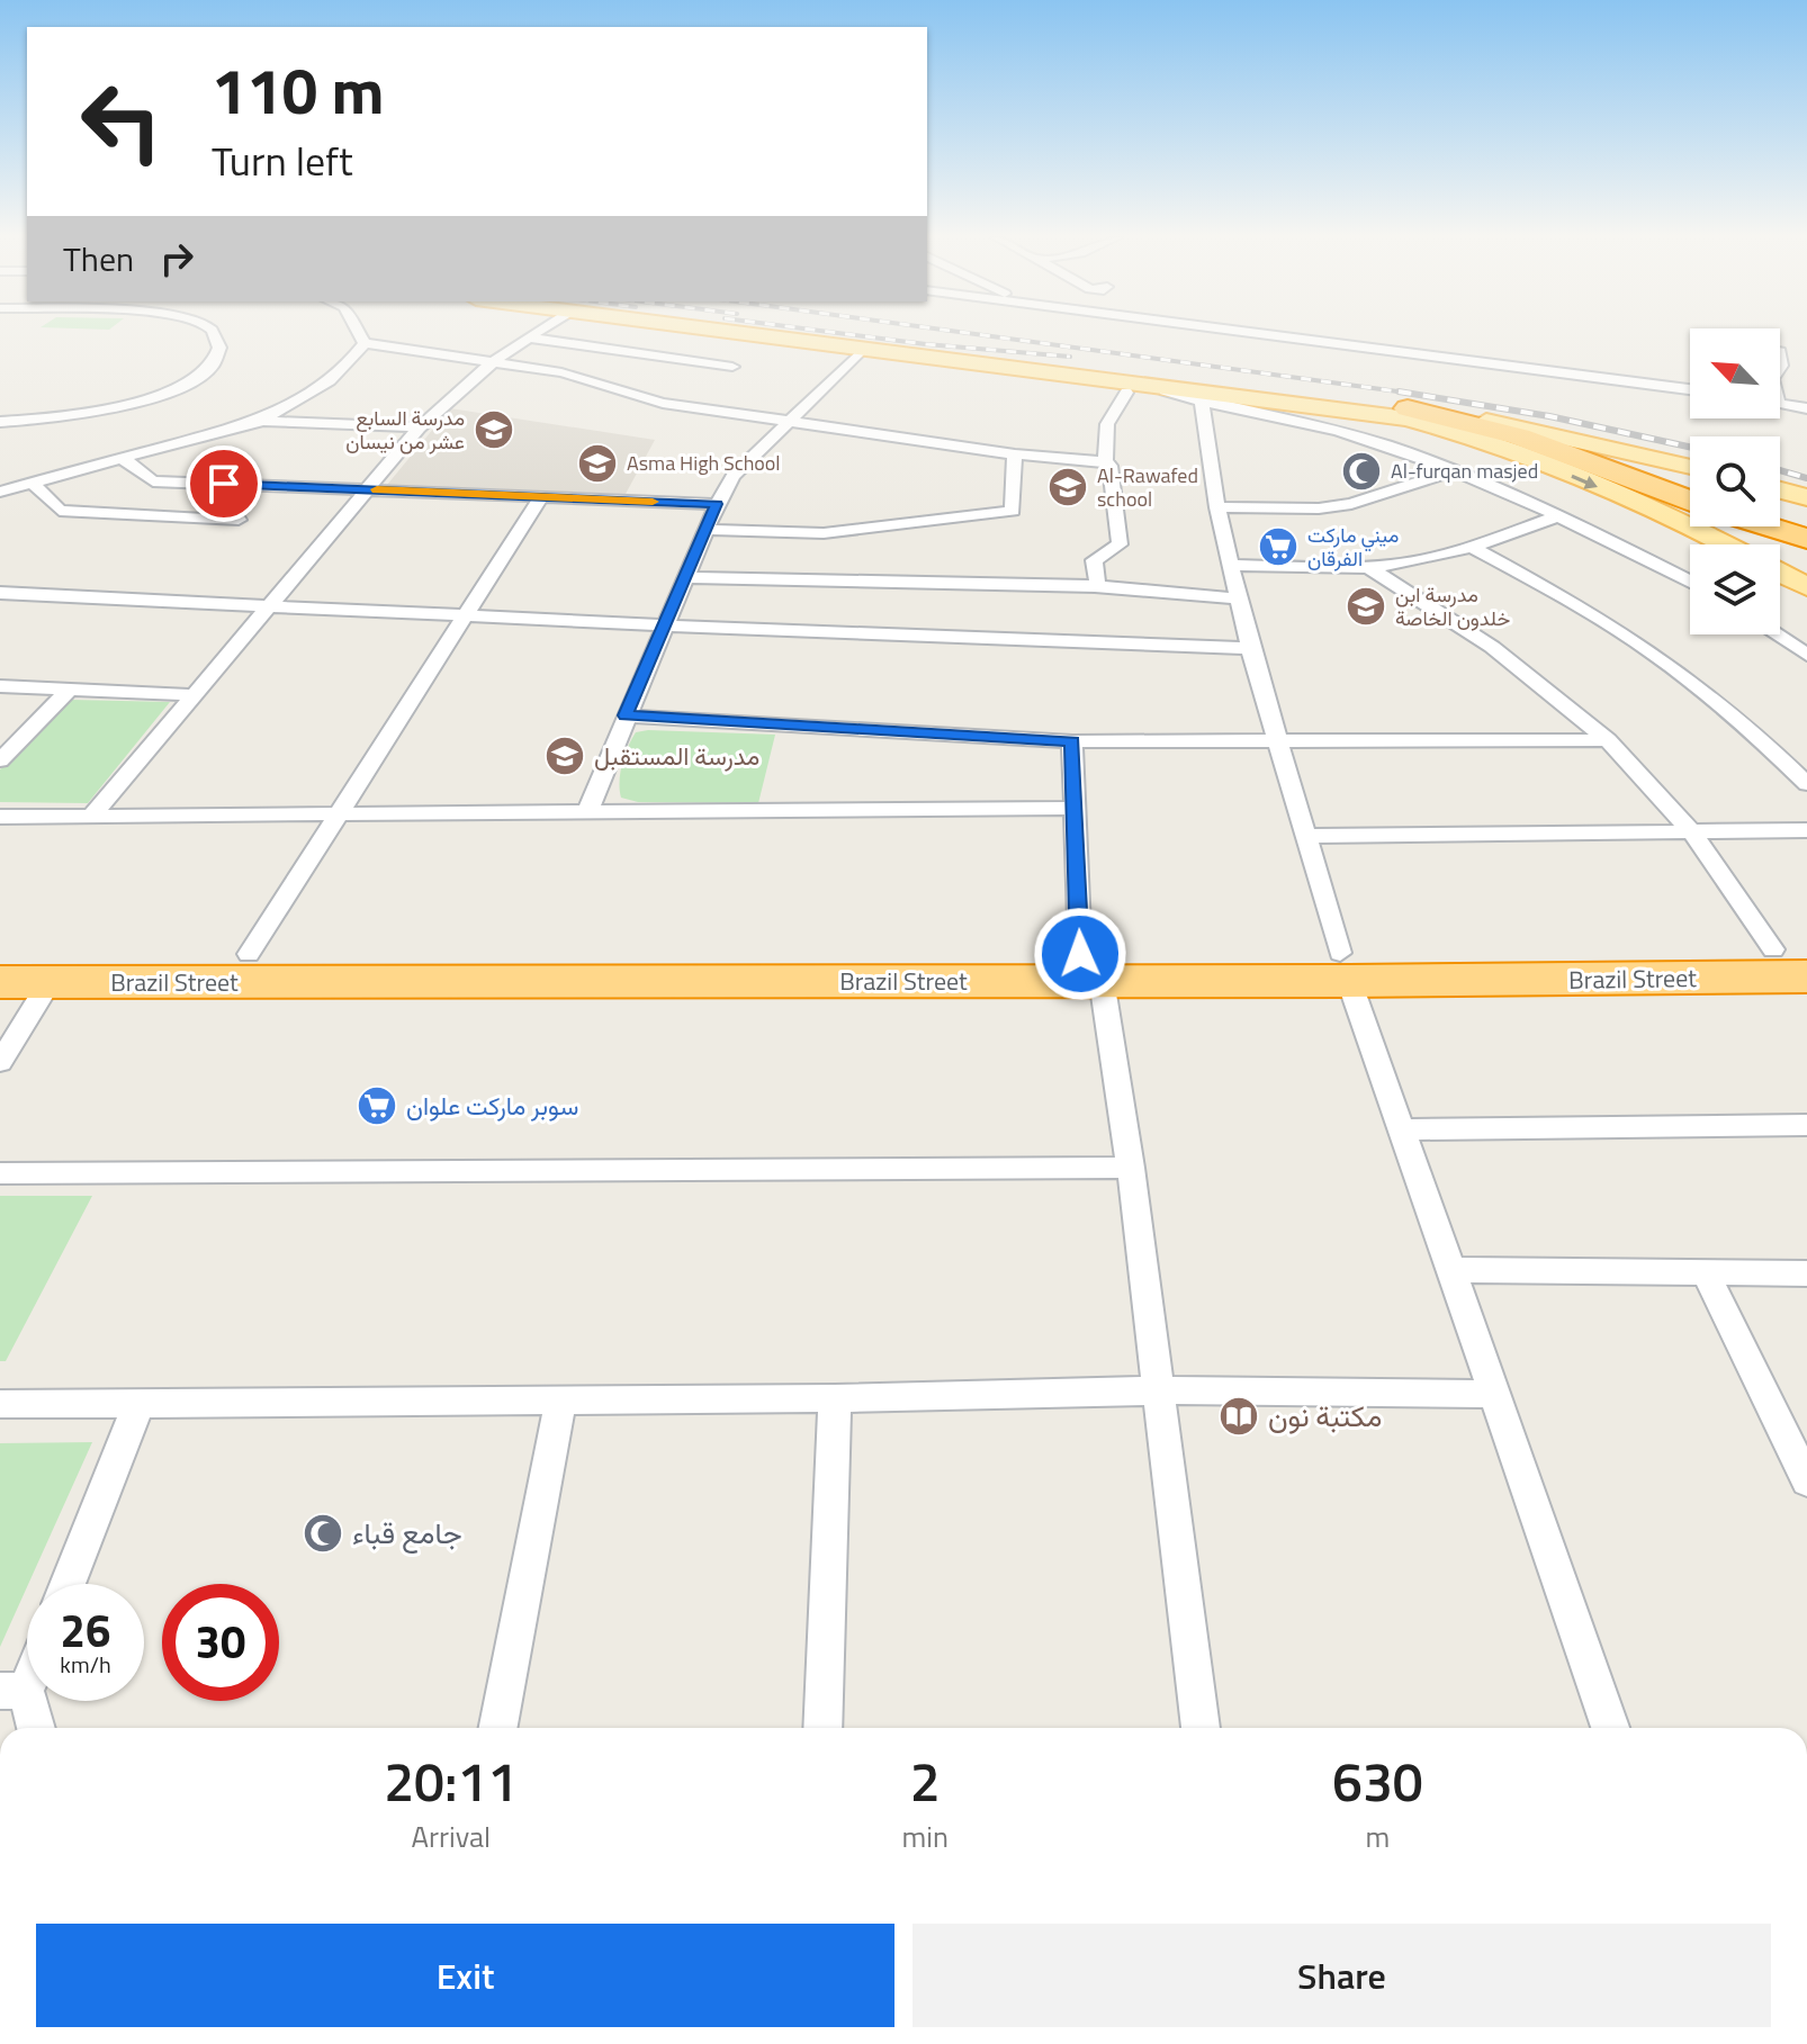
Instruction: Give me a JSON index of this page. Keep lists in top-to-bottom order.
{
  "streets": {
    "highway": ["Brazil Street"]
  },
  "places": {
    "school or university": [
      "مدرسة السابع عشر من نيسان",
      "Asma High School",
      "Al-Rawafed school",
      "مدرسة ابن خلدون الخاصة",
      "مدرسة المستقبل"
    ],
    "mosque": ["Al-furqan masjed", "جامع قباء"],
    "supermarket": ["ميني ماركت الفرقان", "سوبر ماركت علوان"],
    "library": ["مكتبة نون"]
  },
  "north": "top left",
  "page": {
    "turn": ["110 m", "Turn left"],
    "then": "Then",
    "speed": "26 km/h",
    "limit": "30",
    "eta": [
      "20:11",
      "Arrival",
      "2",
      "min",
      "630",
      "m"
    ],
    "buttons": ["Exit", "Share"]
  }
}
